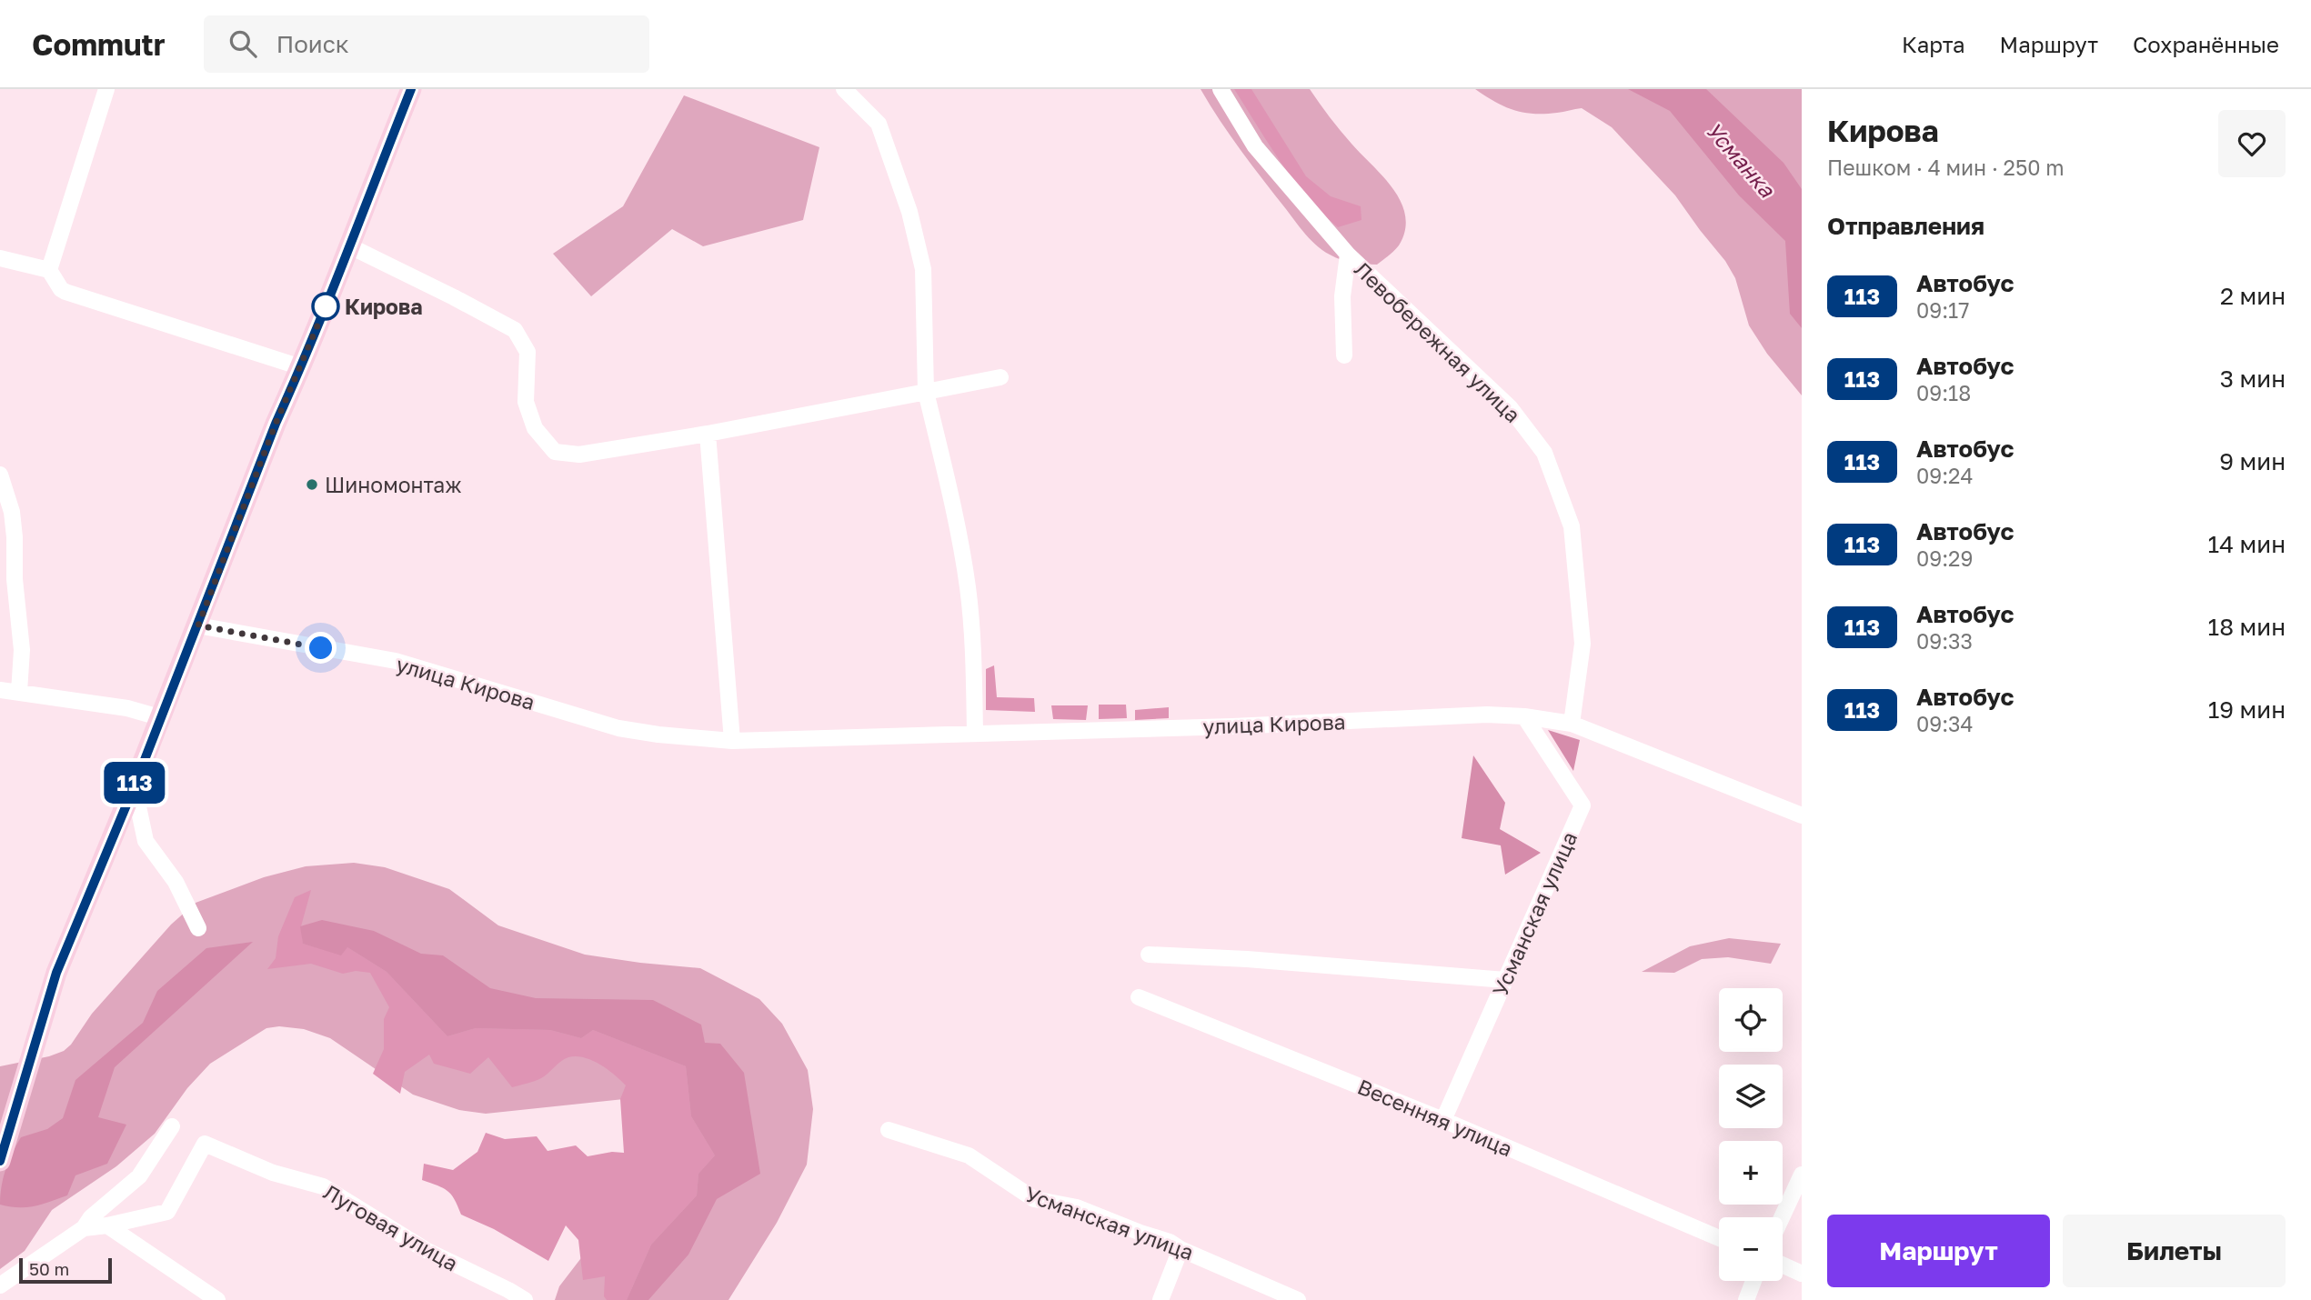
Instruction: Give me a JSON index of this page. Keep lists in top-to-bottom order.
{
  "streets": {
    "street": [
      "Левобережная улица",
      "улица Кирова",
      "Усманская улица",
      "Весенняя улица",
      "Луговая улица"
    ]
  },
  "crossings": [
    ["Левобережная улица", "улица Кирова"],
    ["улица Кирова", "Усманская улица"],
    ["Усманская улица", "Весенняя улица"]
  ],
  "water": ["Усманка"],
  "places": ["Кирова", "Шиномонтаж"],
  "lines": ["bus line 113"],
  "scale_bar": "50 m",
  "page": {
    "header": "Commutr",
    "search": "Поиск",
    "nav": ["Карта", "Маршрут", "Сохранённые"],
    "on_map": "113",
    "heading": [
      ["Кирова", "Пешком · 4 мин · 250 m"],
      "Отправления"
    ],
    "list": [
      {
        "mark": "113",
        "name": "Автобус",
        "note": "09:17",
        "value": "2 мин"
      },
      {
        "mark": "113",
        "name": "Автобус",
        "note": "09:18",
        "value": "3 мин"
      },
      {
        "mark": "113",
        "name": "Автобус",
        "note": "09:24",
        "value": "9 мин"
      },
      {
        "mark": "113",
        "name": "Автобус",
        "note": "09:29",
        "value": "14 мин"
      },
      {
        "mark": "113",
        "name": "Автобус",
        "note": "09:33",
        "value": "18 мин"
      },
      {
        "mark": "113",
        "name": "Автобус",
        "note": "09:34",
        "value": "19 мин"
      }
    ],
    "map_buttons": ["+", "−"],
    "buttons": ["Маршрут", "Билеты"],
    "scale": "50 m"
  }
}
